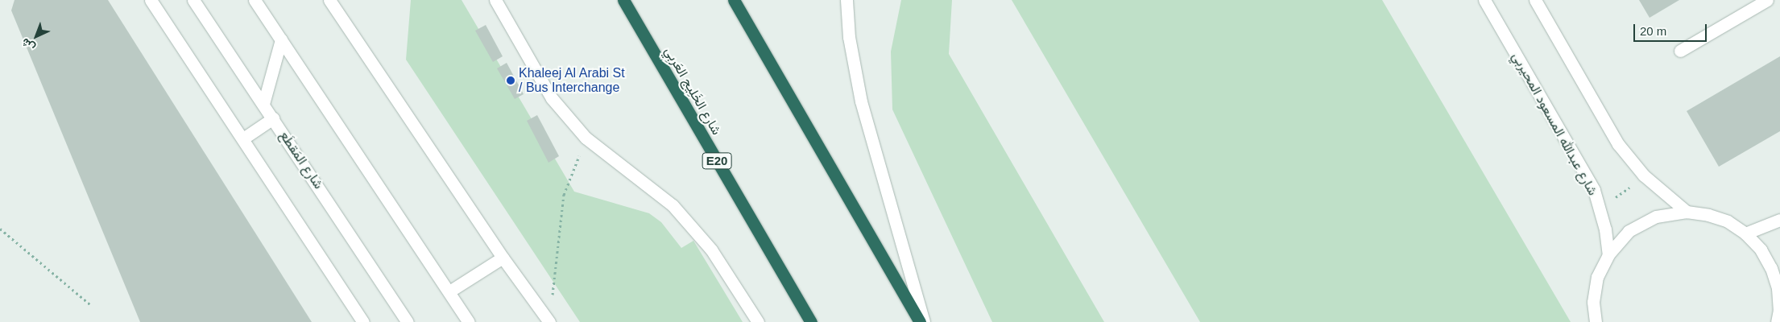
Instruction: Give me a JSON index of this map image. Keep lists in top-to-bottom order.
{
  "streets": {
    "highway": ["شارع الخَلِيج العَربِي", "E20"],
    "street": ["شارع عبدالله المسعود المحيربي", "شارع المَقطَع"]
  },
  "places": ["Khaleej Al Arabi St / Bus Interchange"],
  "scale_bar": "20 m",
  "north": "bottom left"
}
